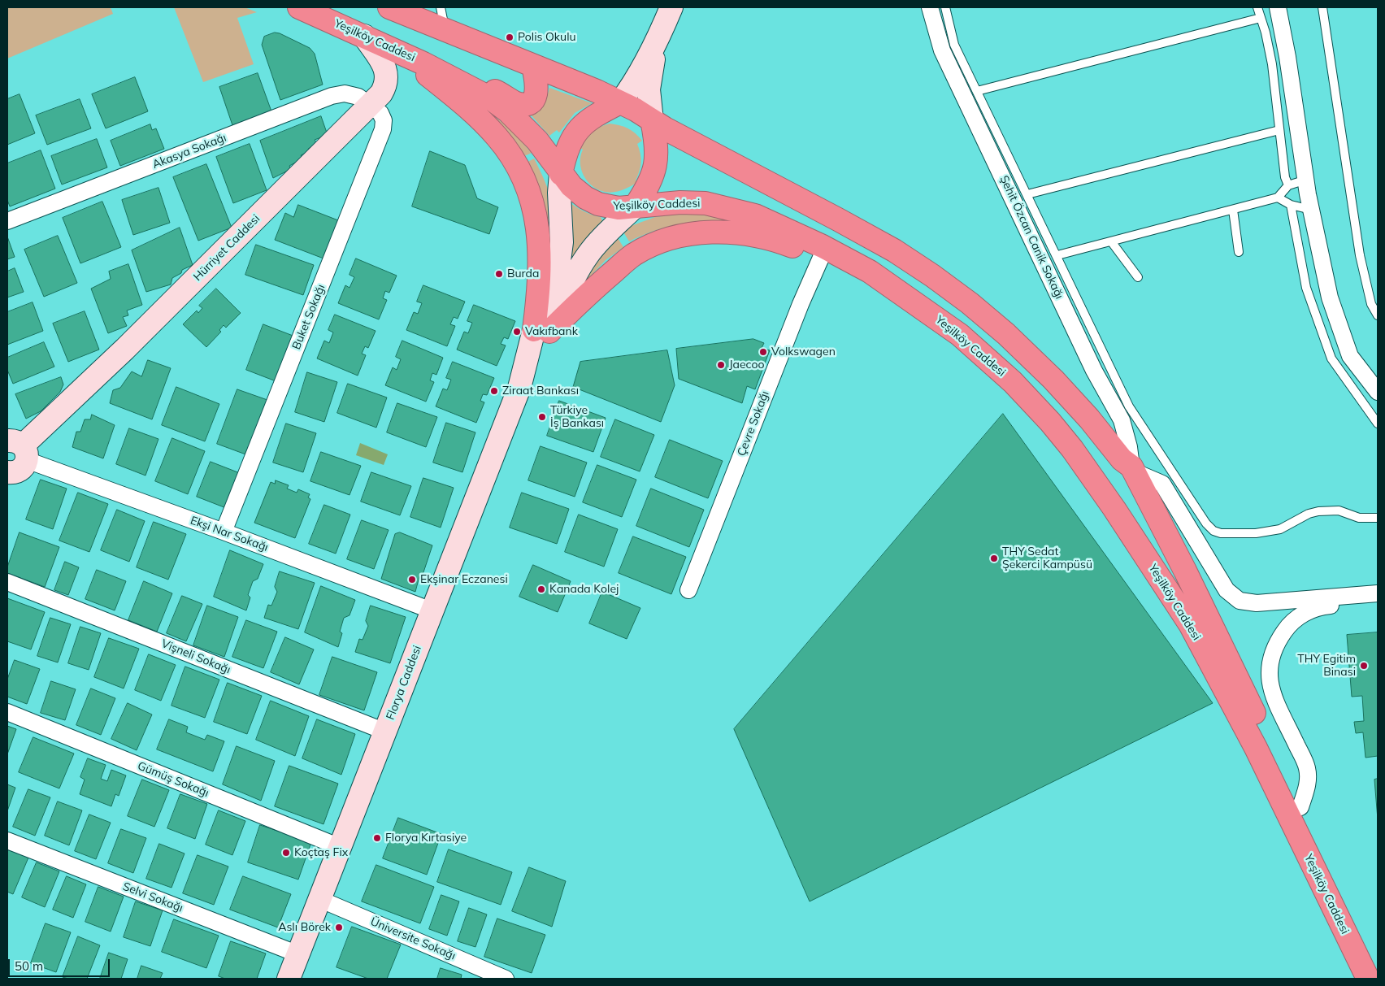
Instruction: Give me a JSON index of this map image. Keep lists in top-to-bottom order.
{
  "streets": {
    "highway": ["Yeşilköy Caddesi"],
    "main road": ["Hürriyet Caddesi", "Florya Caddesi"],
    "street": [
      "Akasya Sokağı",
      "Şehit Özcan Canik Sokağı",
      "Buket Sokağı",
      "Çevre Sokağı",
      "Ekşi Nar Sokağı",
      "Vişneli Sokağı",
      "Gümüş Sokağı",
      "Selvi Sokağı",
      "Üniversite Sokağı"
    ]
  },
  "crossings": [
    ["Yeşilköy Caddesi", "Şehit Özcan Canik Sokağı"],
    ["Yeşilköy Caddesi", "Hürriyet Caddesi"],
    ["Yeşilköy Caddesi", "Florya Caddesi"],
    ["Akasya Sokağı", "Hürriyet Caddesi"],
    ["Akasya Sokağı", "Buket Sokağı"],
    ["Hürriyet Caddesi", "Buket Sokağı"],
    ["Hürriyet Caddesi", "Ekşi Nar Sokağı"],
    ["Buket Sokağı", "Ekşi Nar Sokağı"],
    ["Ekşi Nar Sokağı", "Florya Caddesi"],
    ["Vişneli Sokağı", "Florya Caddesi"],
    ["Florya Caddesi", "Gümüş Sokağı"],
    ["Florya Caddesi", "Selvi Sokağı"],
    ["Florya Caddesi", "Üniversite Sokağı"]
  ],
  "places": [
    "Polis Okulu",
    "Burda",
    "Vakıfbank",
    "Volkswagen",
    "Jaecoo",
    "Ziraat Bankası",
    "Türkiye İş Bankası",
    "THY Sedat Şekerci Kampüsü",
    "Ekşinar Eczanesi",
    "Kanada Kolej",
    "THY Egitim Binasi",
    "Florya Kırtasiye",
    "Koçtaş Fix",
    "Aslı Börek"
  ],
  "scale_bar": "50 m"
}
